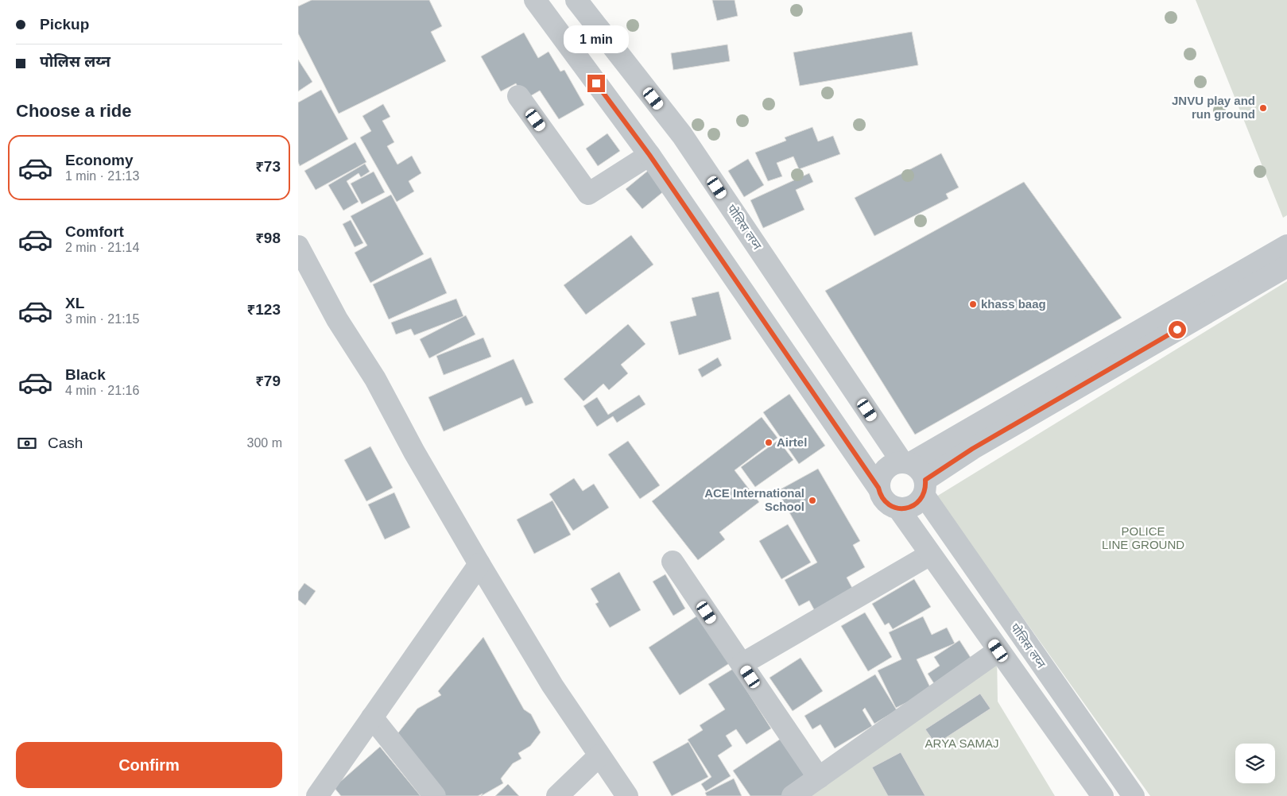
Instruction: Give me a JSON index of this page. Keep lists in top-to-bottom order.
{
  "streets": {
    "street": ["पोलिस लय्न"]
  },
  "parks": ["POLICE LINE GROUND", "ARYA SAMAJ"],
  "places": [
    "JNVU play and run ground",
    "khass baag",
    "Airtel",
    "ACE International School"
  ],
  "page": {
    "banner": ["Pickup", "पोलिस लय्न"],
    "bubble": "1 min",
    "heading": "Choose a ride",
    "list": [
      {
        "name": "Economy",
        "note": "1 min · 21:13",
        "value": "₹73"
      },
      {
        "name": "Comfort",
        "note": "2 min · 21:14",
        "value": "₹98"
      },
      {
        "name": "XL",
        "note": "3 min · 21:15",
        "value": "₹123"
      },
      {
        "name": "Black",
        "note": "4 min · 21:16",
        "value": "₹79"
      }
    ],
    "pay": ["Cash", "300 m"],
    "buttons": "Confirm"
  }
}
